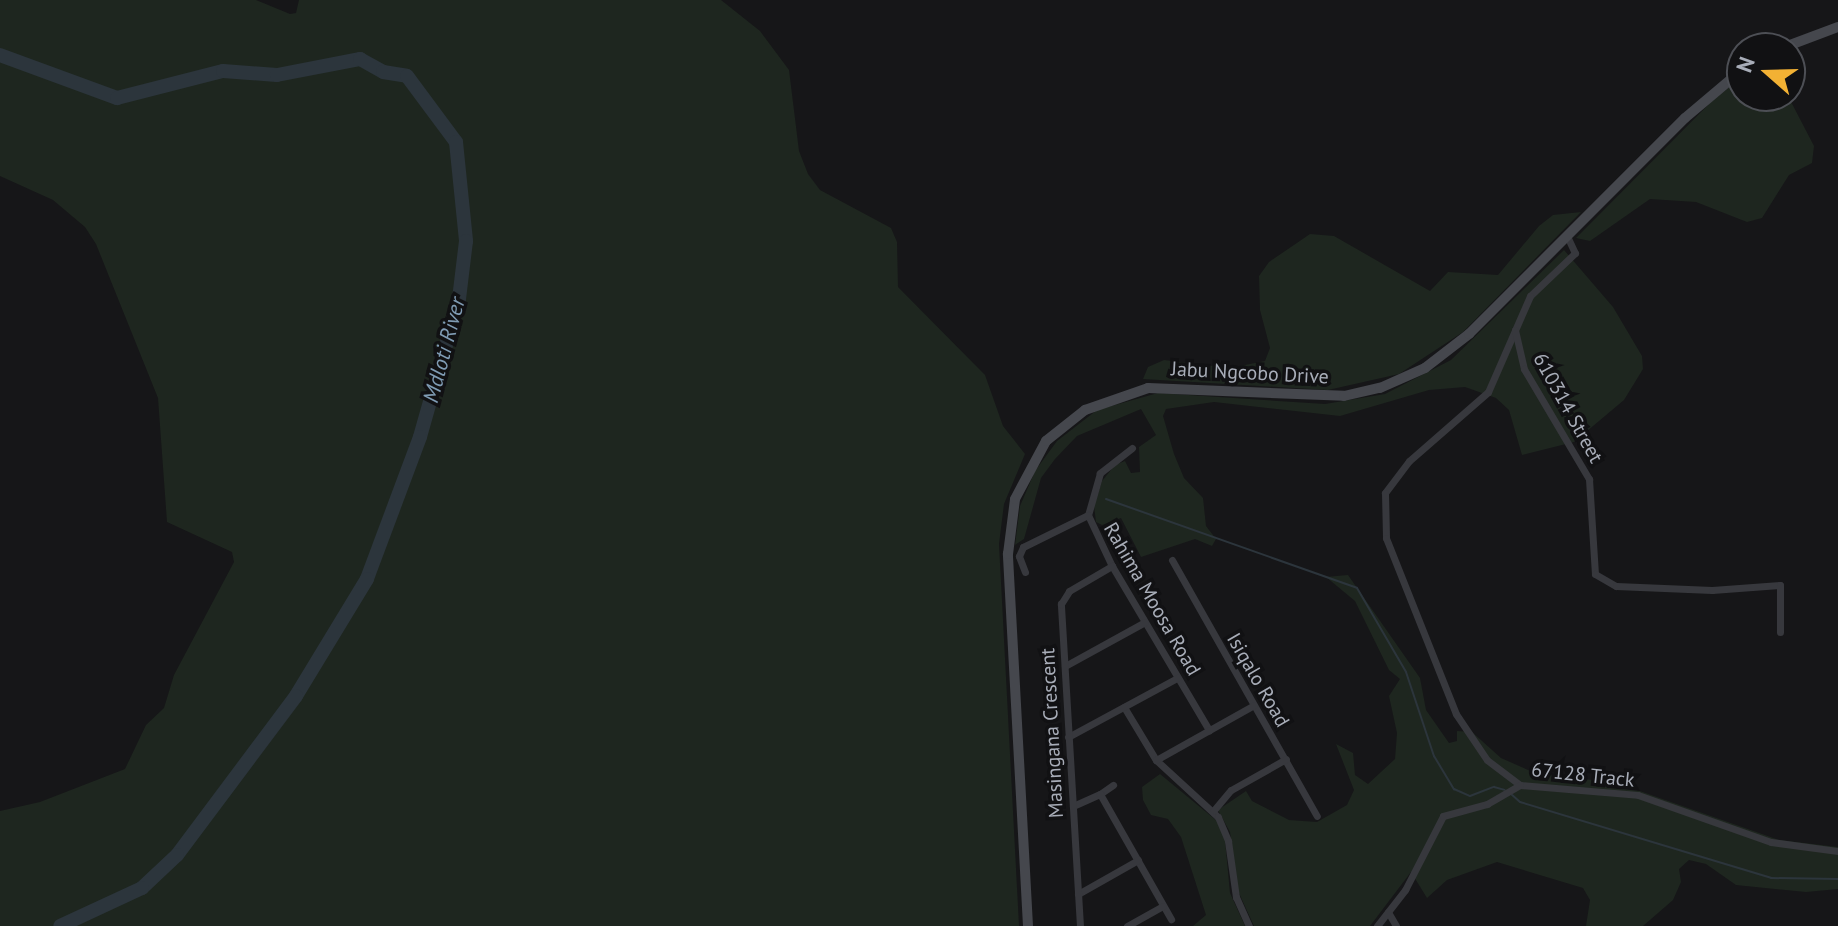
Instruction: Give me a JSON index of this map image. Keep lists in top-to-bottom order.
{
  "streets": {
    "main road": ["Jabu Ngcobo Drive"],
    "street": [
      "610314 Street",
      "Rahima Moosa Road",
      "Isiqalo Road",
      "Masingana Crescent",
      "67128 Track"
    ]
  },
  "crossings": [
    ["610314 Street", "67128 Track"],
    ["Rahima Moosa Road", "Masingana Crescent"]
  ],
  "water": ["Mdloti River"],
  "north": "left"
}
